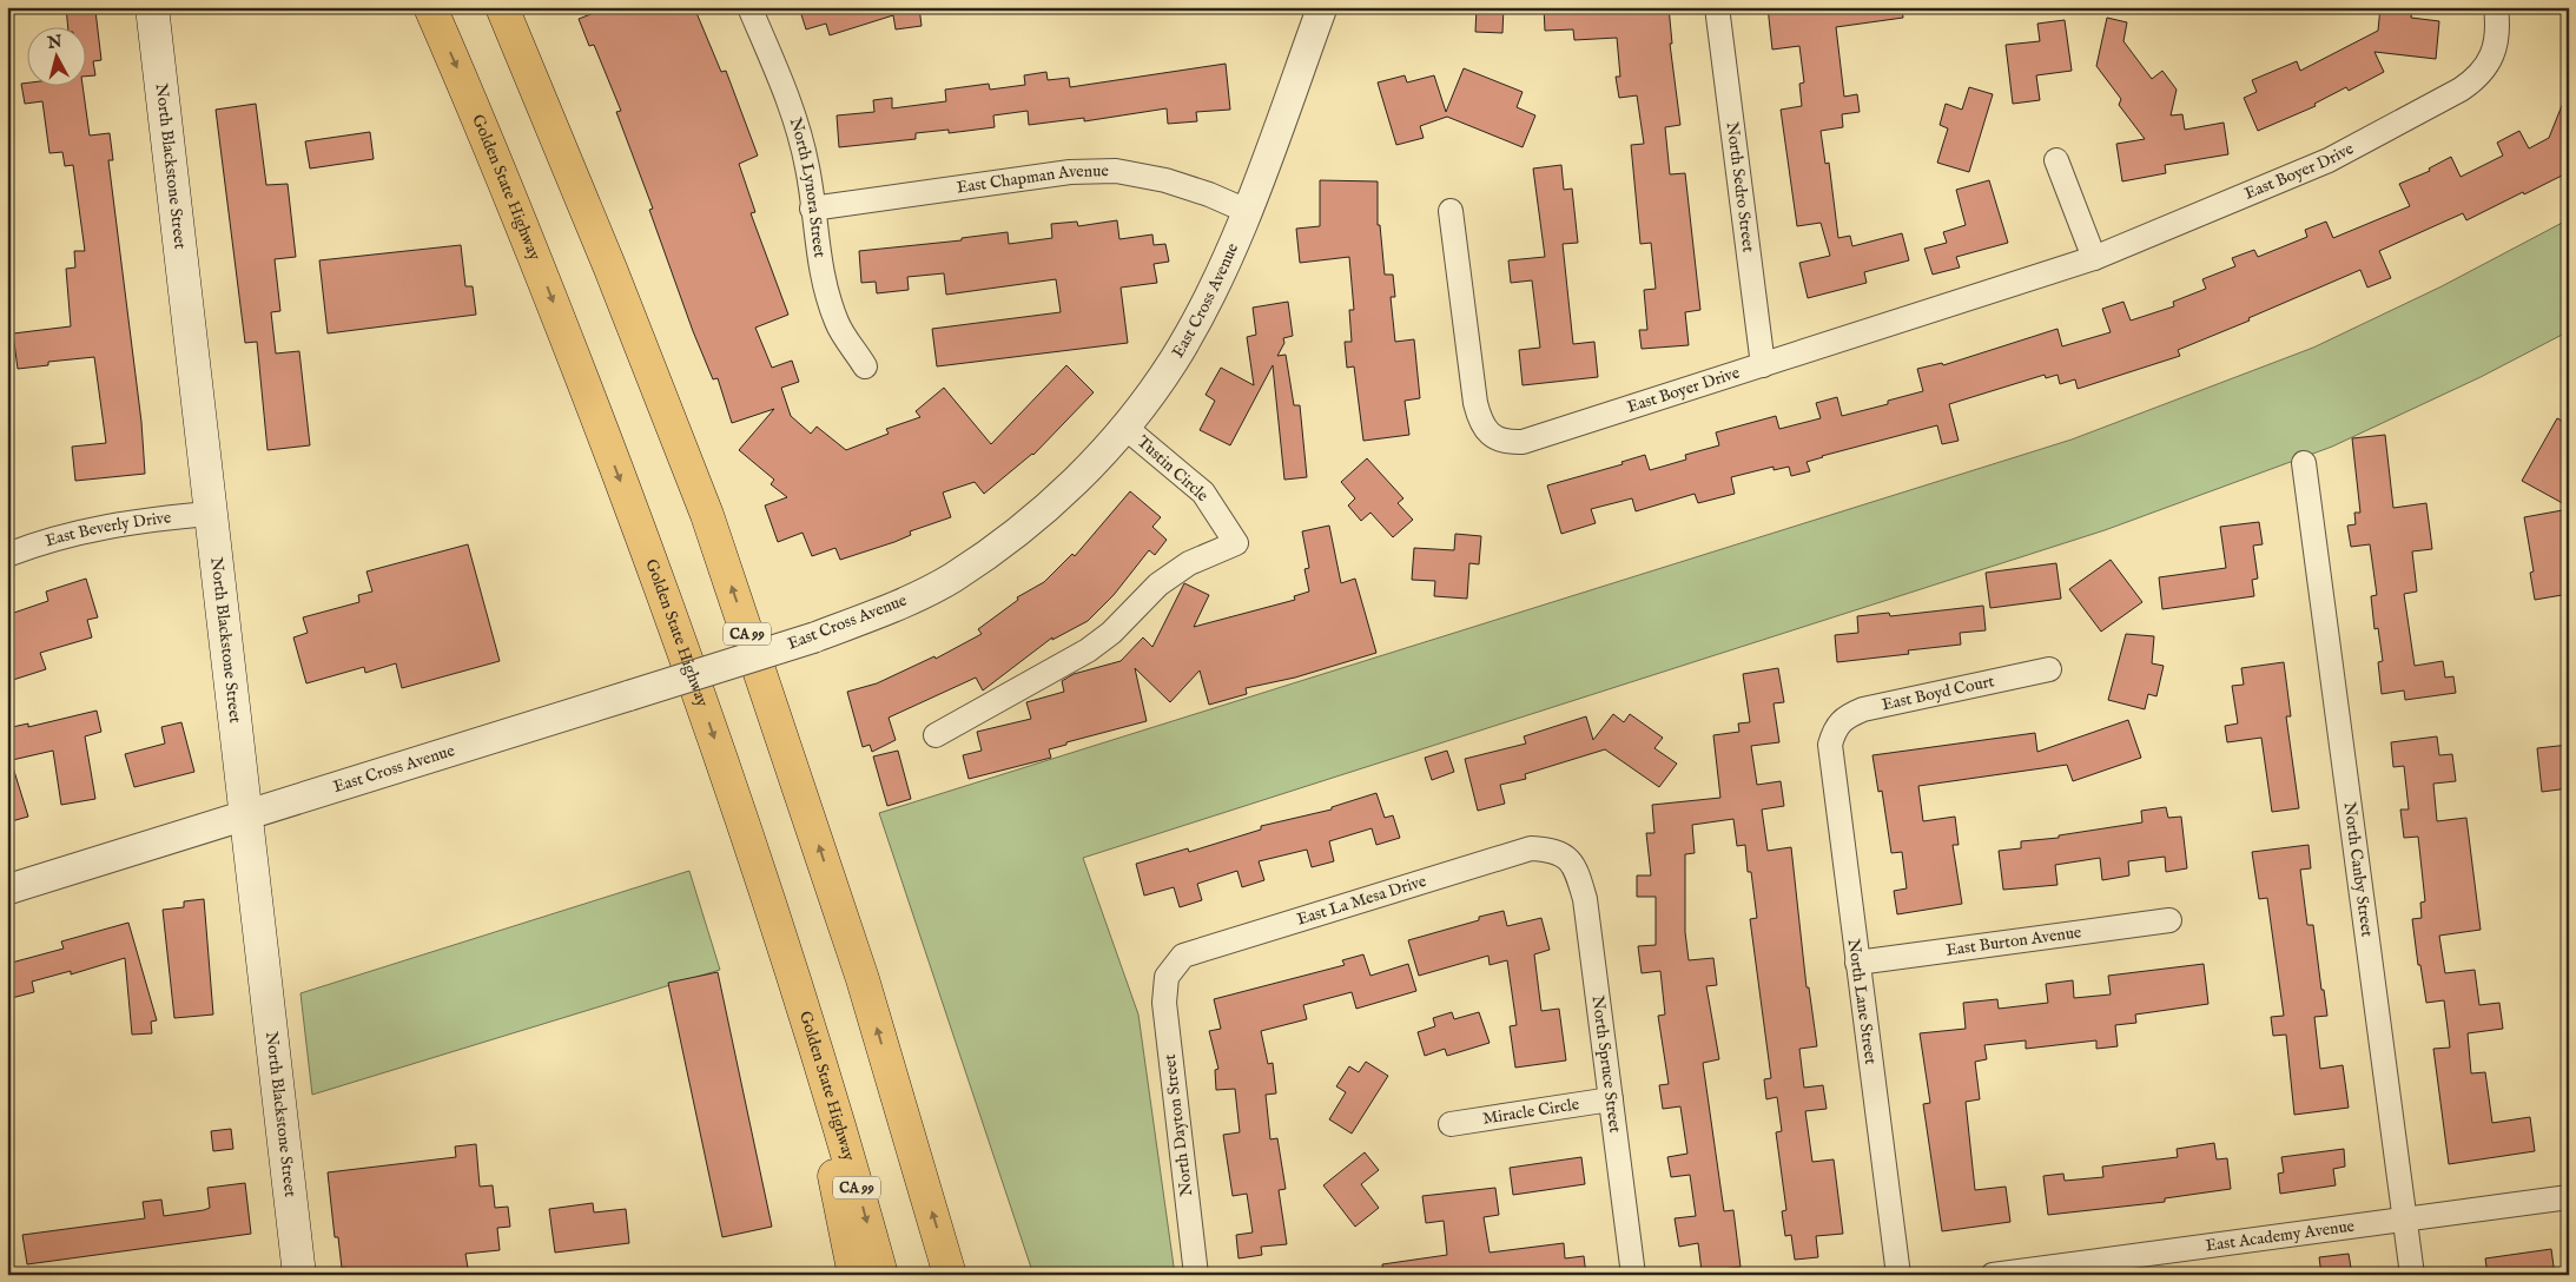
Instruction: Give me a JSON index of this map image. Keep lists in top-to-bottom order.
{
  "streets": {
    "highway": ["Golden State Highway", "CA 99"],
    "main road": ["North Blackstone Street"],
    "street": [
      "East Boyer Drive",
      "East Chapman Avenue",
      "North Sedro Street",
      "North Lynora Street",
      "East Cross Avenue",
      "Tustin Circle",
      "East Beverly Drive",
      "East Boyd Court",
      "North Canby Street",
      "East La Mesa Drive",
      "East Burton Avenue",
      "North Lane Street",
      "North Spruce Street",
      "Miracle Circle",
      "North Dayton Street",
      "East Academy Avenue"
    ]
  },
  "crossings": [
    ["North Blackstone Street", "East Cross Avenue"],
    ["North Blackstone Street", "East Beverly Drive"],
    ["East Boyer Drive", "North Sedro Street"],
    ["East Chapman Avenue", "North Lynora Street"],
    ["East Chapman Avenue", "East Cross Avenue"],
    ["East Cross Avenue", "Tustin Circle"],
    ["East Boyd Court", "North Lane Street"],
    ["North Canby Street", "East Academy Avenue"],
    ["East La Mesa Drive", "North Spruce Street"],
    ["East La Mesa Drive", "North Dayton Street"],
    ["East Burton Avenue", "North Lane Street"],
    ["North Spruce Street", "Miracle Circle"]
  ],
  "north": "top"
}
